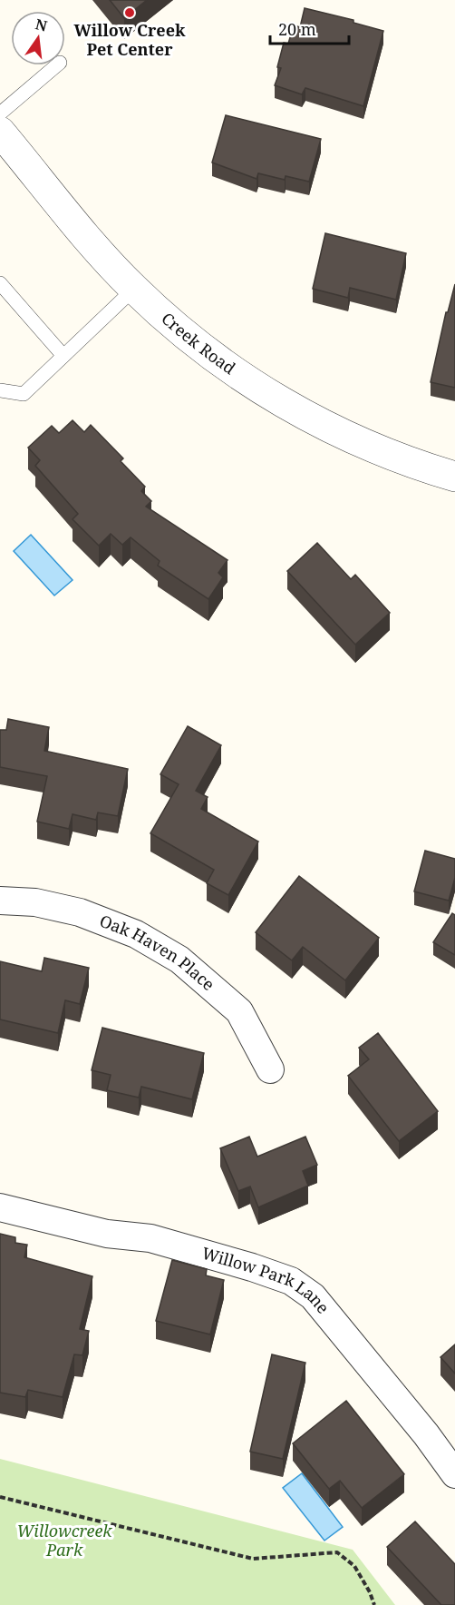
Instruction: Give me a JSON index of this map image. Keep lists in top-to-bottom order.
{
  "streets": {
    "street": ["Creek Road", "Oak Haven Place", "Willow Park Lane"]
  },
  "parks": ["Willowcreek Park"],
  "places": ["Willow Creek Pet Center"],
  "scale_bar": "20 m",
  "north": "top"
}
